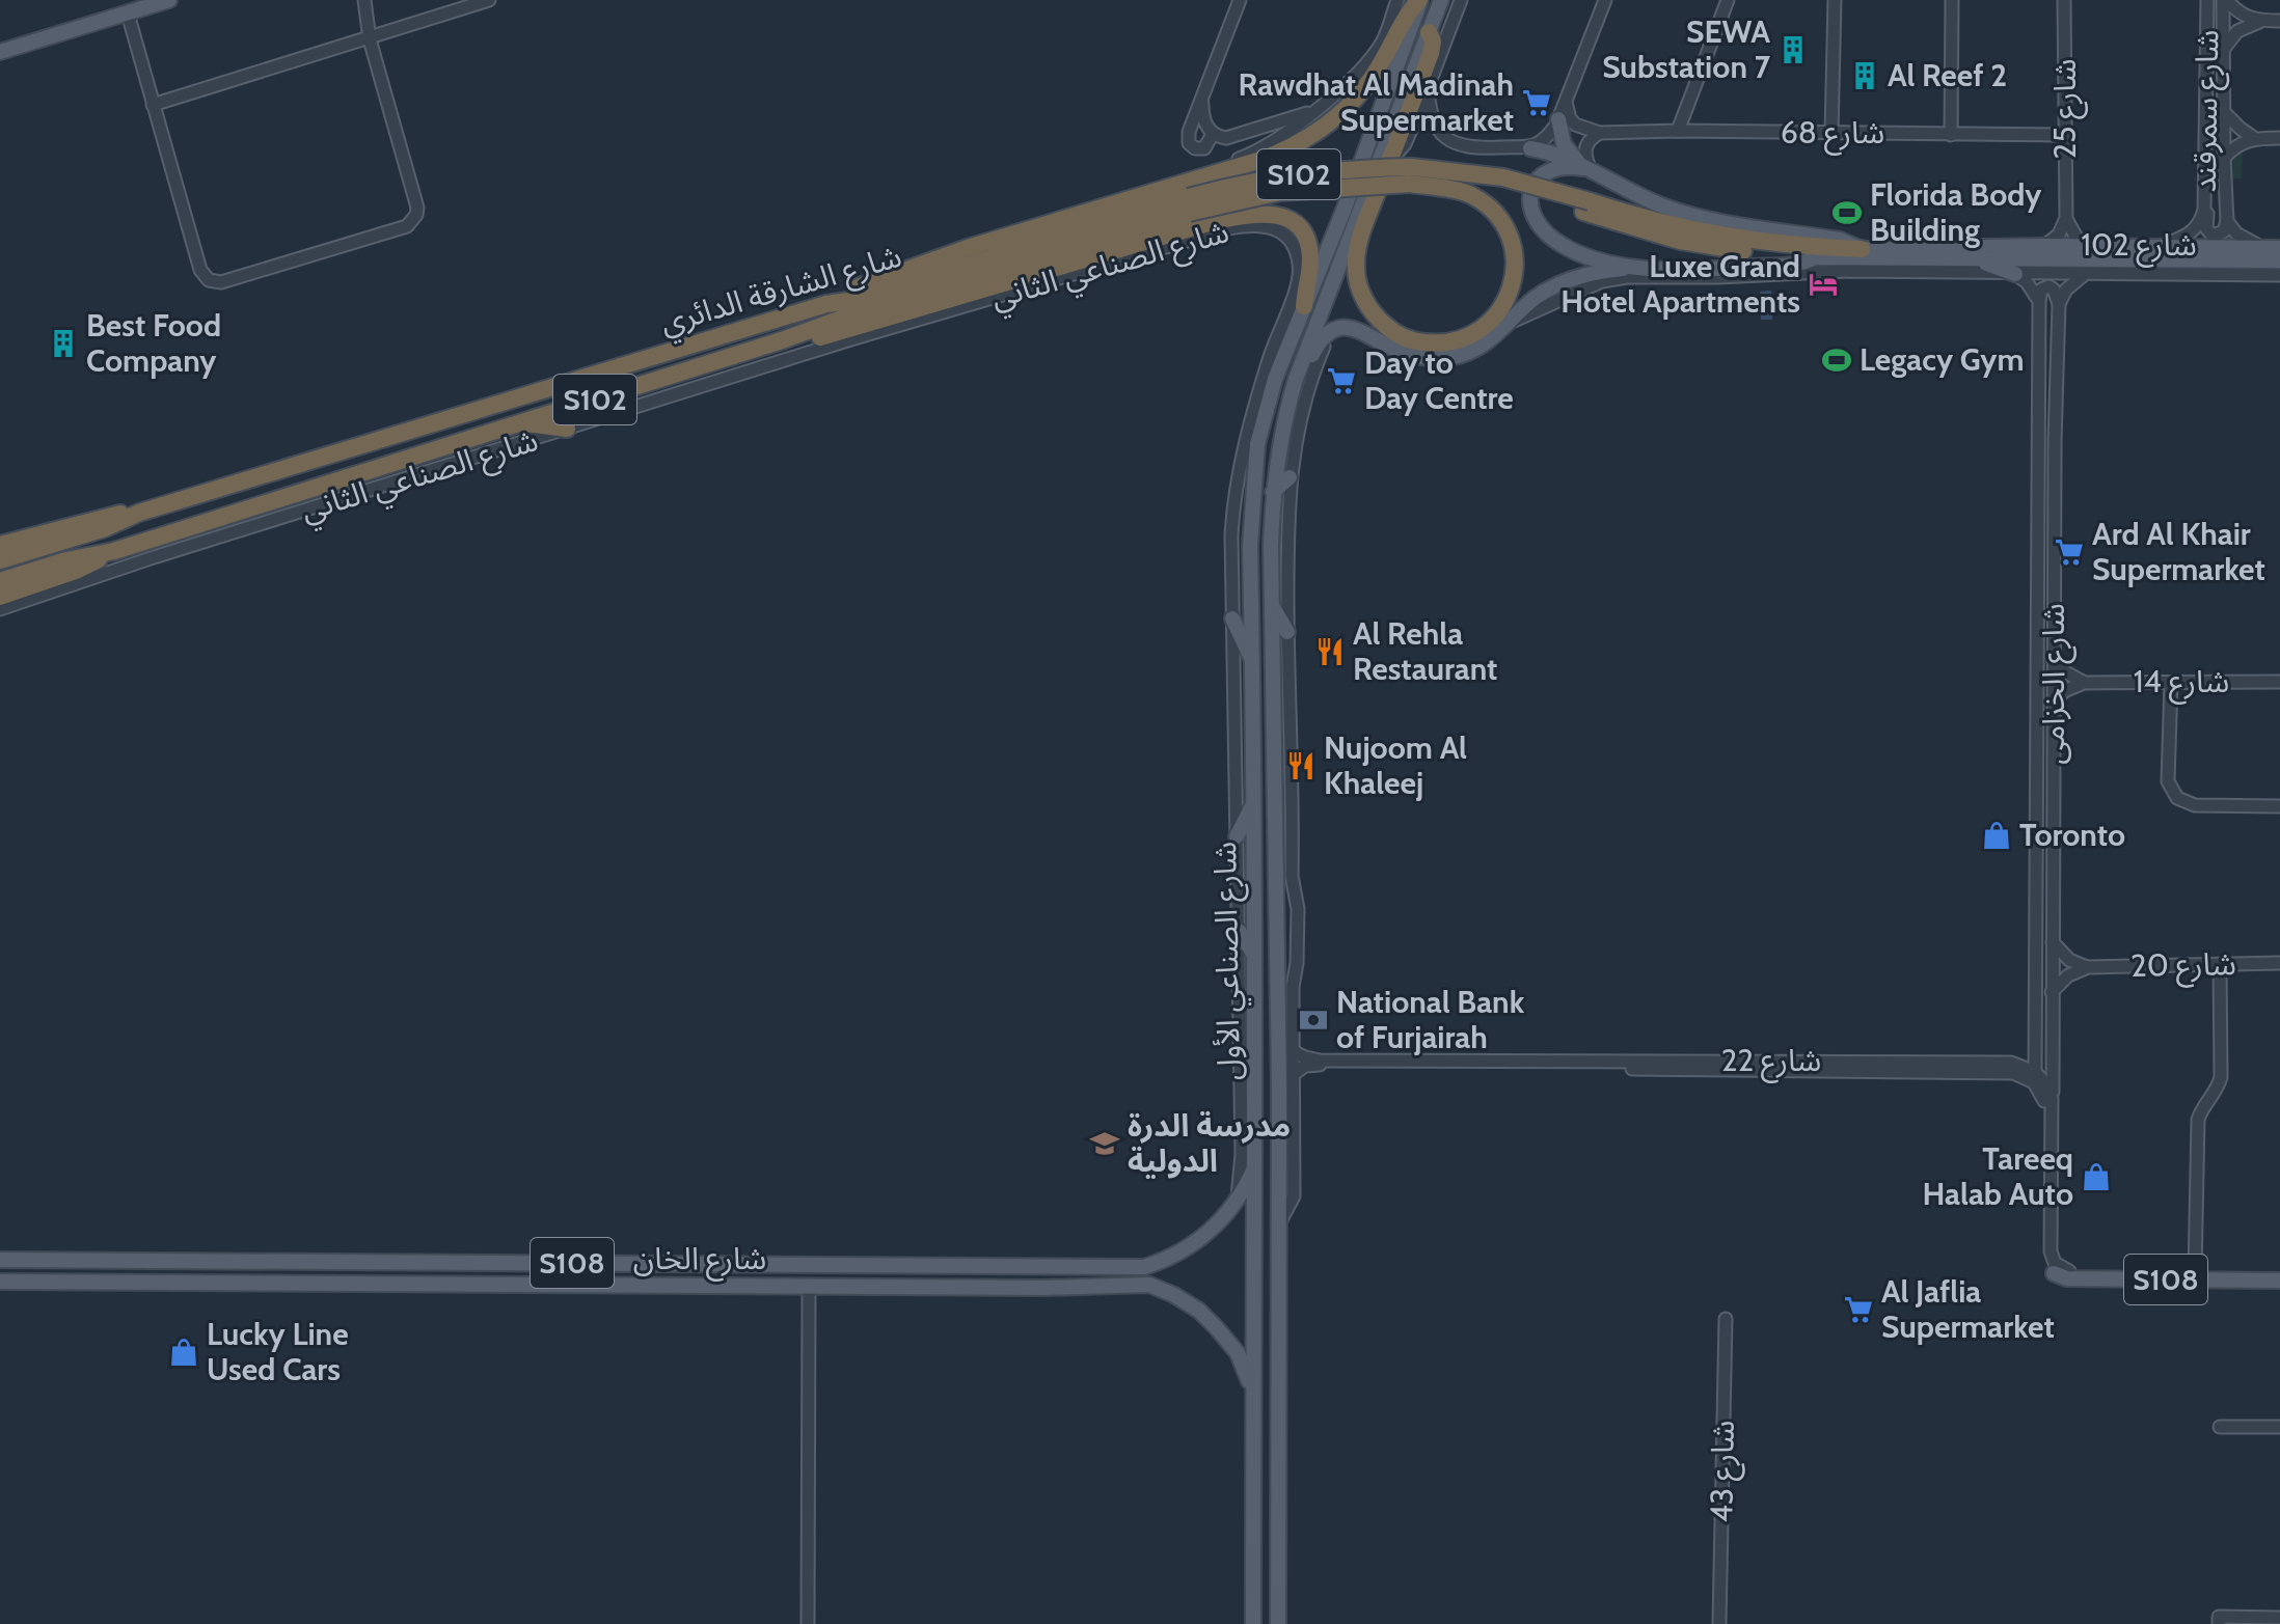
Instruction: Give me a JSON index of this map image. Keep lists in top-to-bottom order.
{
  "streets": {
    "highway": ["S102", "شارع 102", "شارع الشارقة الدائري"],
    "main road": ["شارع الصناعي الأول", "شارع الخان", "S108"],
    "street": [
      "شارع 25",
      "شارع سمرقند",
      "شارع 68",
      "شارع الصناعي الثاني",
      "شارع 14",
      "شارع الخزامى",
      "شارع 20",
      "شارع 22",
      "شارع 43"
    ]
  },
  "crossings": [
    ["شارع 25", "شارع 68"],
    ["شارع سمرقند", "شارع 102"],
    ["شارع 102", "شارع الشارقة الدائري"],
    ["شارع الصناعي الثاني", "شارع الخان"],
    ["شارع الخزامى", "شارع 20"],
    ["شارع الخزامى", "شارع 22"],
    ["شارع الصناعي الأول", "شارع الخان"]
  ],
  "places": {
    "building": ["SEWA Substation 7", "Al Reef 2", "Best Food Company"],
    "supermarket": [
      "Rawdhat Al Madinah Supermarket",
      "Day to Day Centre",
      "Ard Al Khair Supermarket",
      "Al Jaflia Supermarket"
    ],
    "sports": ["Florida Body Building", "Legacy Gym"],
    "hotel": ["Luxe Grand Hotel Apartments"],
    "restaurant": ["Al Rehla Restaurant", "Nujoom Al Khaleej"],
    "shop": ["Toronto", "Tareeq Halab Auto", "Lucky Line Used Cars"],
    "bank": ["National Bank of Furjairah"],
    "school or university": ["مدرسة الدرة الدولية"]
  }
}
